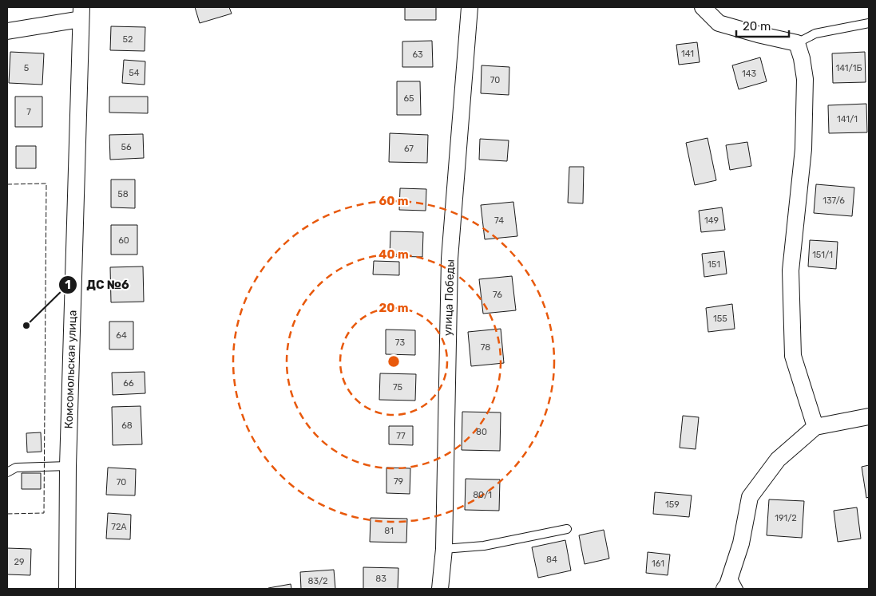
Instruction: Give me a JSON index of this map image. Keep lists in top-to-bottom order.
{
  "streets": {
    "street": ["улица Победы", "Комсомольская улица"]
  },
  "places": ["ДС №6"],
  "house_numbers": [
    "52",
    "141",
    "63",
    "5",
    "141/1Б",
    "54",
    "143",
    "70",
    "65",
    "7",
    "141/1",
    "56",
    "67",
    "58",
    "137/6",
    "74",
    "149",
    "60",
    "151/1",
    "151",
    "76",
    "155",
    "64",
    "73",
    "78",
    "66",
    "75",
    "68",
    "80",
    "77",
    "79",
    "70",
    "80/1",
    "159",
    "191/2",
    "72А",
    "81",
    "84",
    "29",
    "161",
    "83",
    "83/2"
  ],
  "scale_bar": "20 m",
  "rings": ["60 m", "40 m", "20 m"]
}
